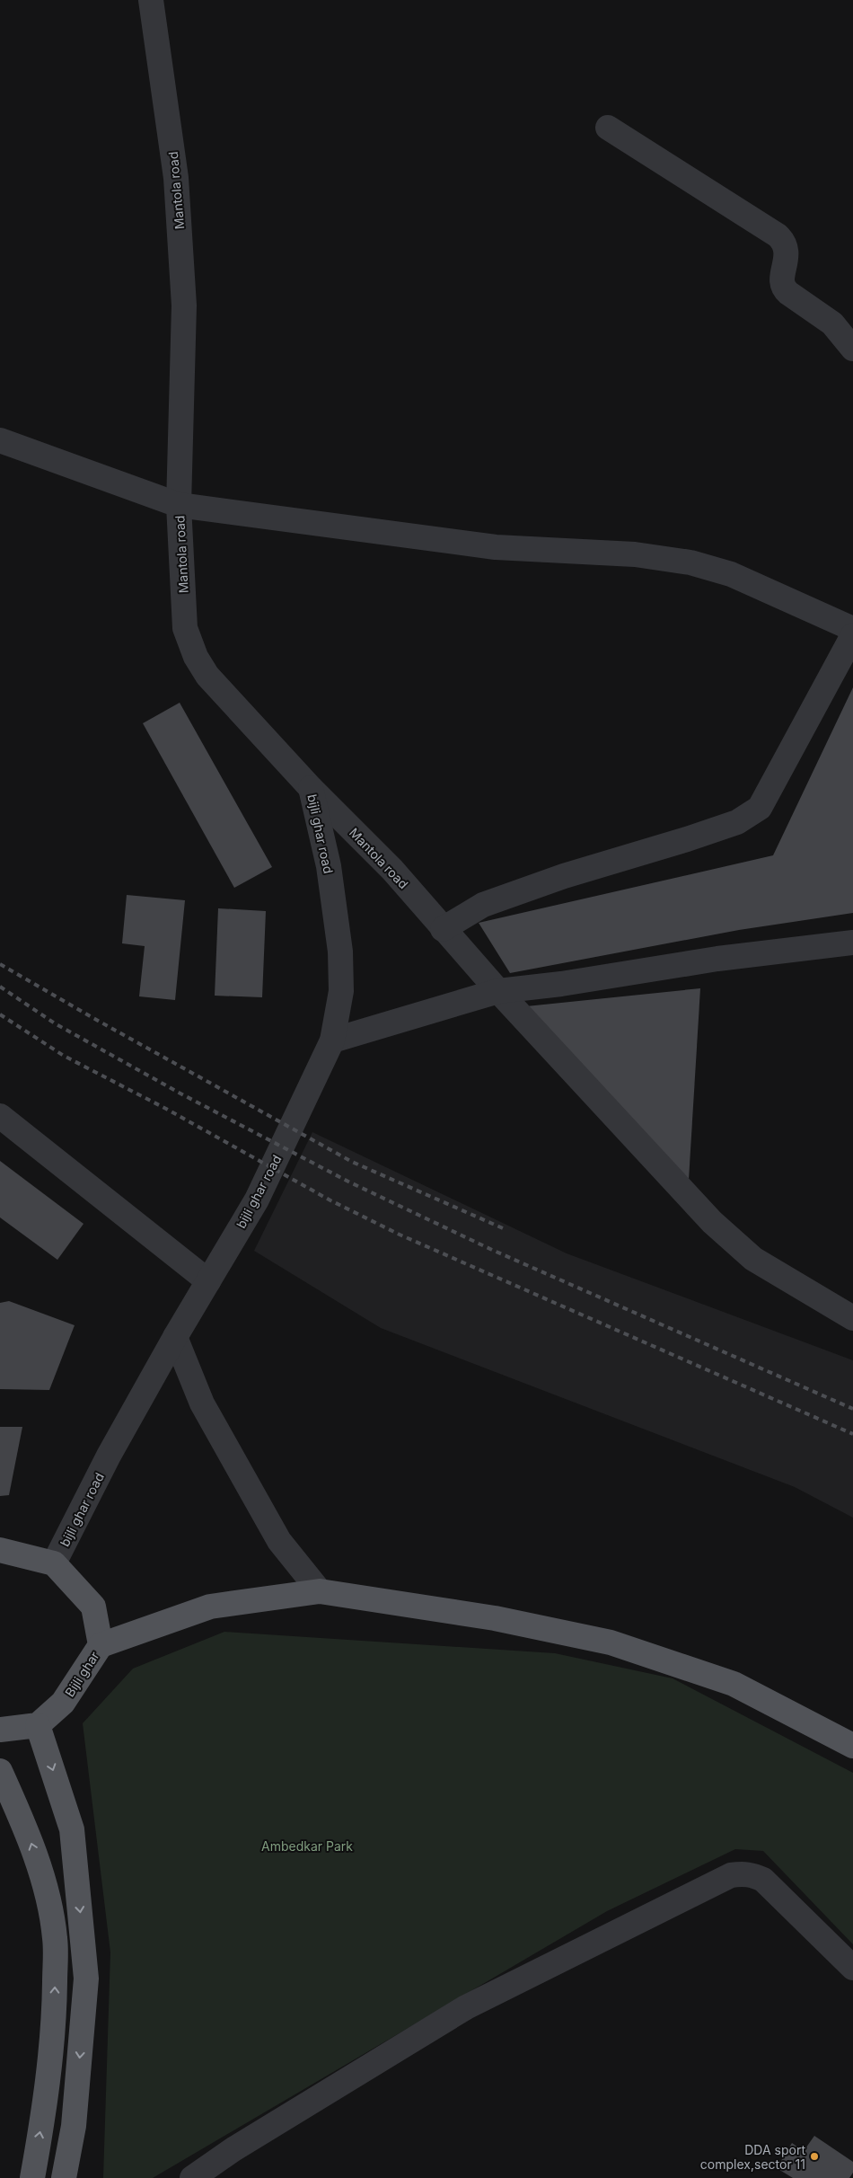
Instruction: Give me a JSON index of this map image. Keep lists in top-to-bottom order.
{
  "streets": {
    "main road": ["Bijli ghar"],
    "street": ["Mantola road", "bijli ghar road"]
  },
  "crossings": [
    ["Mantola road", "bijli ghar road"],
    ["bijli ghar road", "Bijli ghar"]
  ],
  "parks": ["Ambedkar Park"],
  "places": ["DDA sport complex,sector 11"]
}
